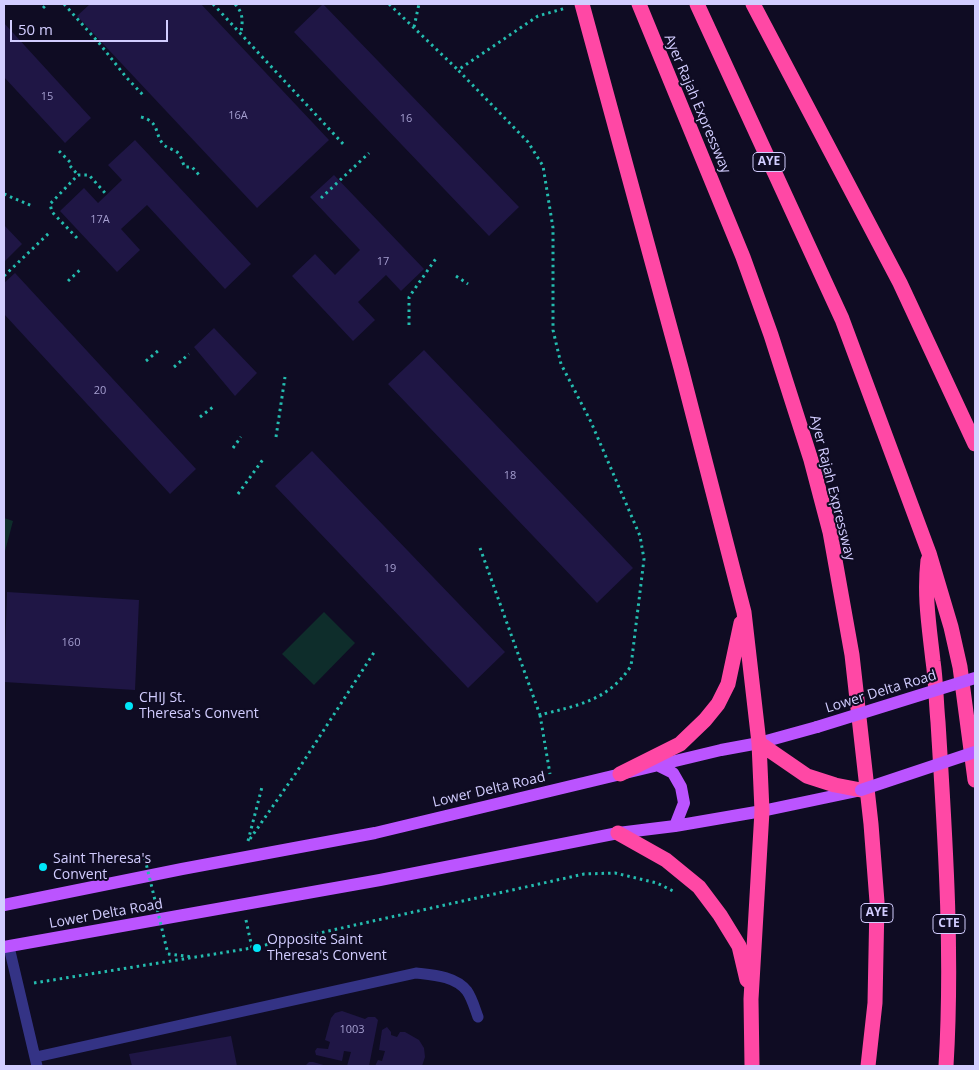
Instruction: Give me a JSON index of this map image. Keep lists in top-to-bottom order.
{
  "streets": {
    "highway": ["Ayer Rajah Expressway", "AYE", "CTE"],
    "main road": ["Lower Delta Road"]
  },
  "crossings": [
    ["AYE", "CTE"]
  ],
  "places": ["CHIJ St. Theresa's Convent", "Saint Theresa's Convent", "Opposite Saint Theresa's Convent"],
  "house_numbers": [
    "15",
    "16A",
    "16",
    "17A",
    "17",
    "20",
    "18",
    "19",
    "160",
    "1003"
  ],
  "scale_bar": "50 m"
}
